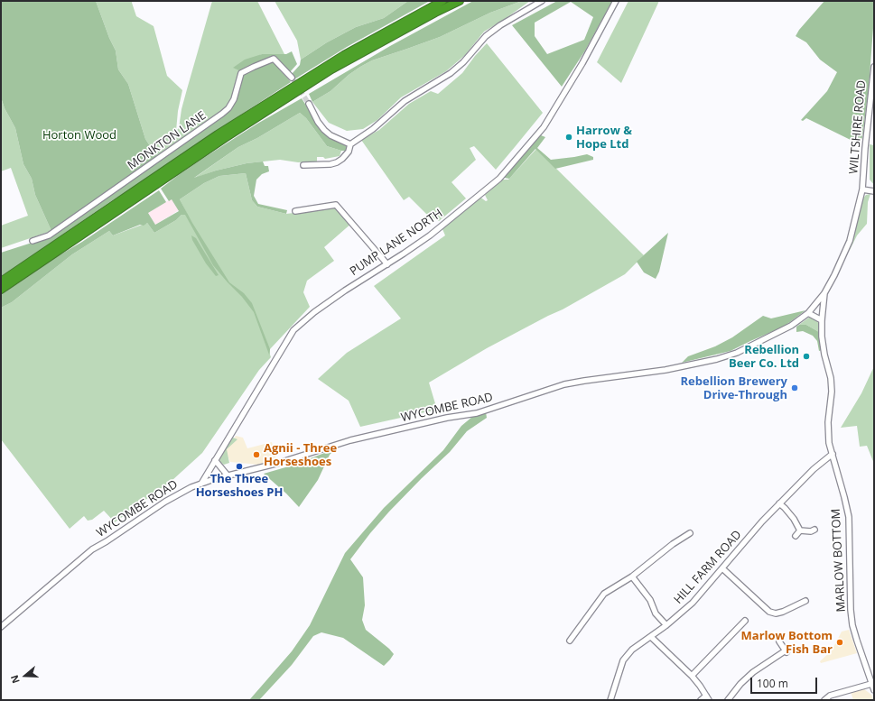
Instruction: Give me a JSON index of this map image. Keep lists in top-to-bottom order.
{
  "streets": {
    "street": [
      "WILTSHIRE ROAD",
      "MONKTON LANE",
      "PUMP LANE NORTH",
      "WYCOMBE ROAD",
      "MARLOW BOTTOM",
      "HILL FARM ROAD"
    ]
  },
  "crossings": [
    ["WILTSHIRE ROAD", "WYCOMBE ROAD"],
    ["PUMP LANE NORTH", "WYCOMBE ROAD"],
    ["WYCOMBE ROAD", "MARLOW BOTTOM"],
    ["MARLOW BOTTOM", "HILL FARM ROAD"]
  ],
  "parks": ["Horton Wood"],
  "places": [
    "Harrow & Hope Ltd",
    "Rebellion Beer Co. Ltd",
    "Rebellion Brewery Drive-Through",
    "Agnii - Three Horseshoes",
    "The Three Horseshoes PH",
    "Marlow Bottom Fish Bar"
  ],
  "scale_bar": "100 m",
  "north": "left"
}
